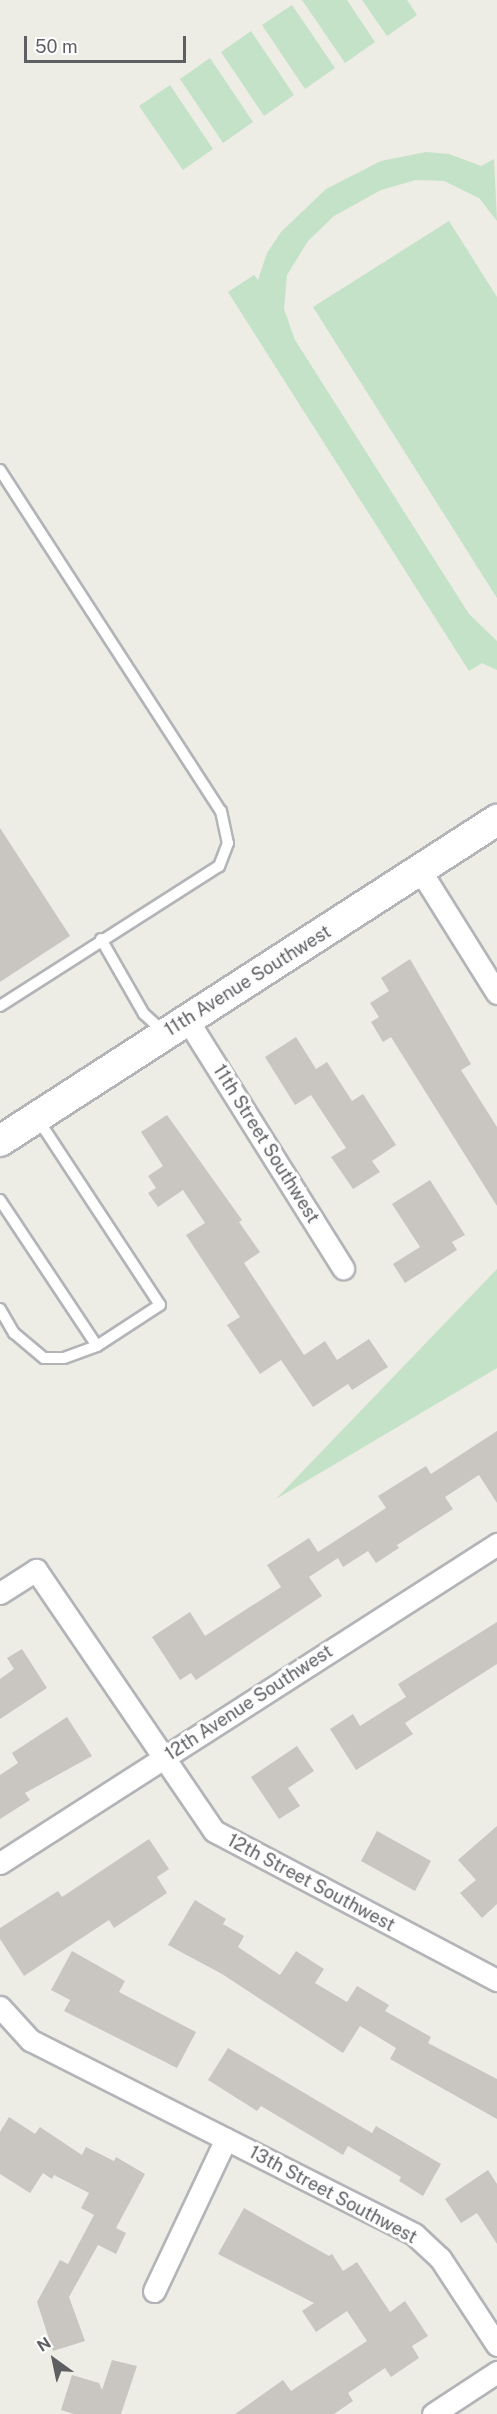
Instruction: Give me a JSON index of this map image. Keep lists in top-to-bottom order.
{
  "streets": {
    "street": [
      "11th Avenue Southwest",
      "11th Street Southwest",
      "12th Avenue Southwest",
      "12th Street Southwest",
      "13th Street Southwest"
    ]
  },
  "crossings": [
    ["11th Avenue Southwest", "11th Street Southwest"],
    ["12th Avenue Southwest", "12th Street Southwest"]
  ],
  "scale_bar": "50 m",
  "north": "top left"
}
